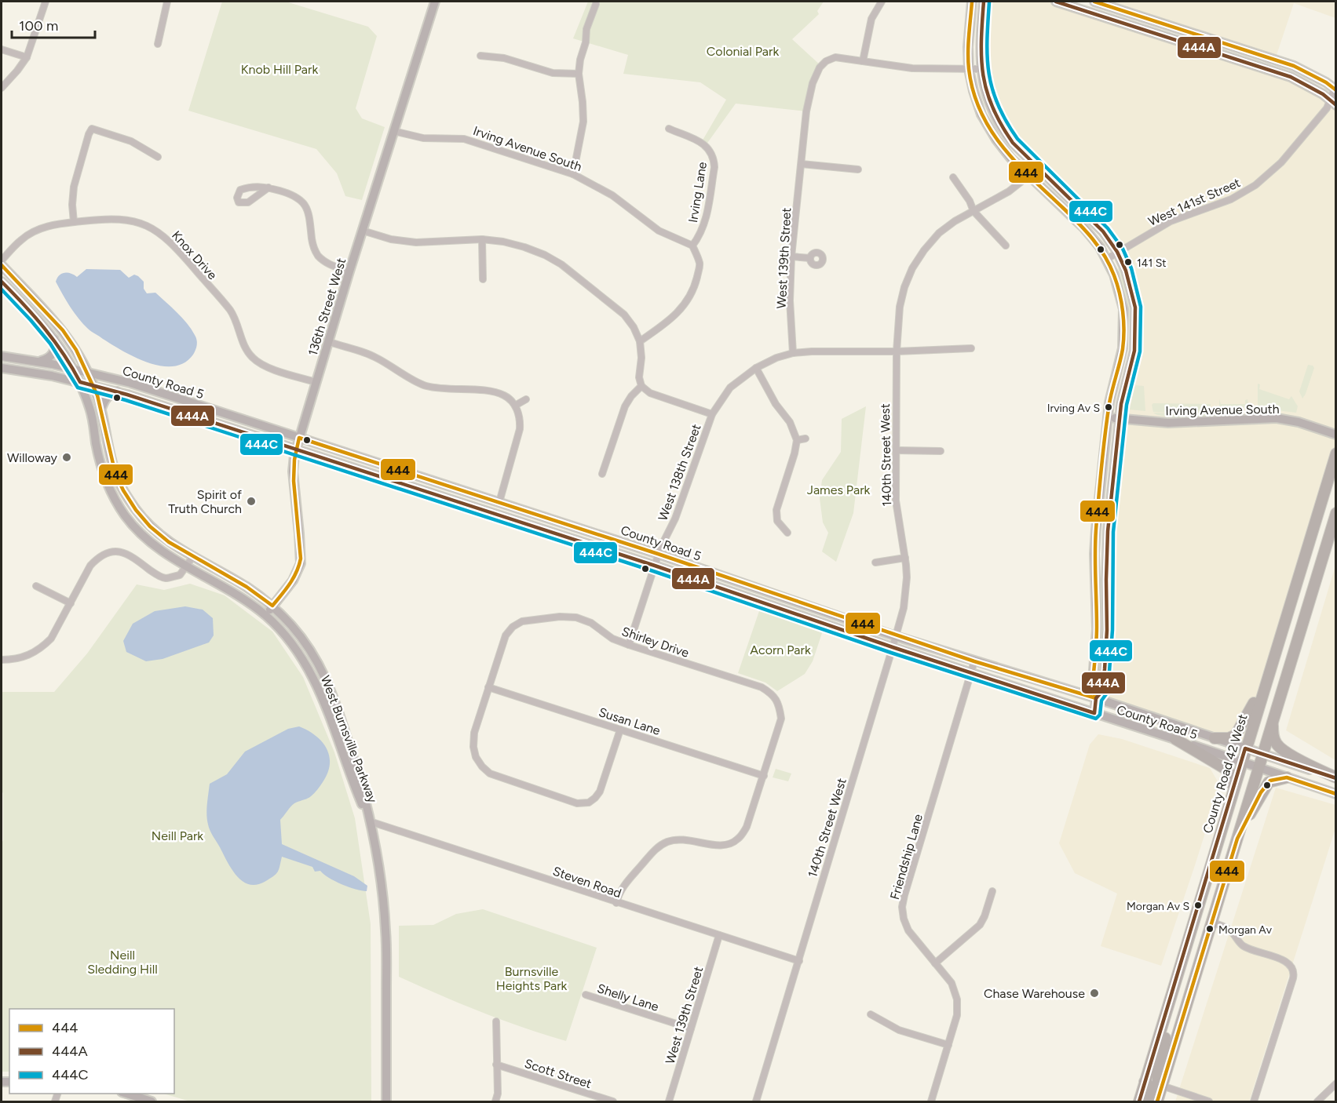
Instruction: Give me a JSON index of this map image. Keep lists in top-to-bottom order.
{
  "streets": {
    "highway": ["County Road 42 West"],
    "main road": [
      "Irving Avenue South",
      "136th Street West",
      "County Road 5",
      "West Burnsville Parkway"
    ],
    "street": [
      "Irving Lane",
      "West 141st Street",
      "Knox Drive",
      "West 139th Street",
      "140th Street West",
      "West 138th Street",
      "Shirley Drive",
      "Susan Lane",
      "Friendship Lane",
      "Steven Road",
      "Shelly Lane",
      "Scott Street"
    ]
  },
  "crossings": [
    ["Irving Avenue South", "Irving Lane"],
    ["Irving Avenue South", "136th Street West"],
    ["Knox Drive", "136th Street West"],
    ["West 139th Street", "West 138th Street"],
    ["West 139th Street", "Steven Road"],
    ["West 139th Street", "Shelly Lane"],
    ["136th Street West", "County Road 5"],
    ["136th Street West", "West Burnsville Parkway"],
    ["County Road 5", "140th Street West"],
    ["County Road 5", "West 138th Street"],
    ["County Road 5", "West Burnsville Parkway"],
    ["County Road 5", "County Road 42 West"],
    ["County Road 5", "Friendship Lane"],
    ["140th Street West", "West 138th Street"],
    ["140th Street West", "Steven Road"],
    ["West 138th Street", "Shirley Drive"],
    ["Shirley Drive", "Susan Lane"],
    ["Shirley Drive", "Steven Road"],
    ["West Burnsville Parkway", "Steven Road"]
  ],
  "parks": [
    "Colonial Park",
    "Knob Hill Park",
    "James Park",
    "Acorn Park",
    "Neill Park",
    "Neill Sledding Hill",
    "Burnsville Heights Park"
  ],
  "places": [
    "141 St",
    "Irving Av S",
    "Willoway",
    "Spirit of Truth Church",
    "Morgan Av S",
    "Morgan Av",
    "Chase Warehouse"
  ],
  "lines": ["transit line 444", "transit line 444A", "transit line 444C"],
  "legend": ["444", "444A", "444C"],
  "scale_bar": "100 m"
}
